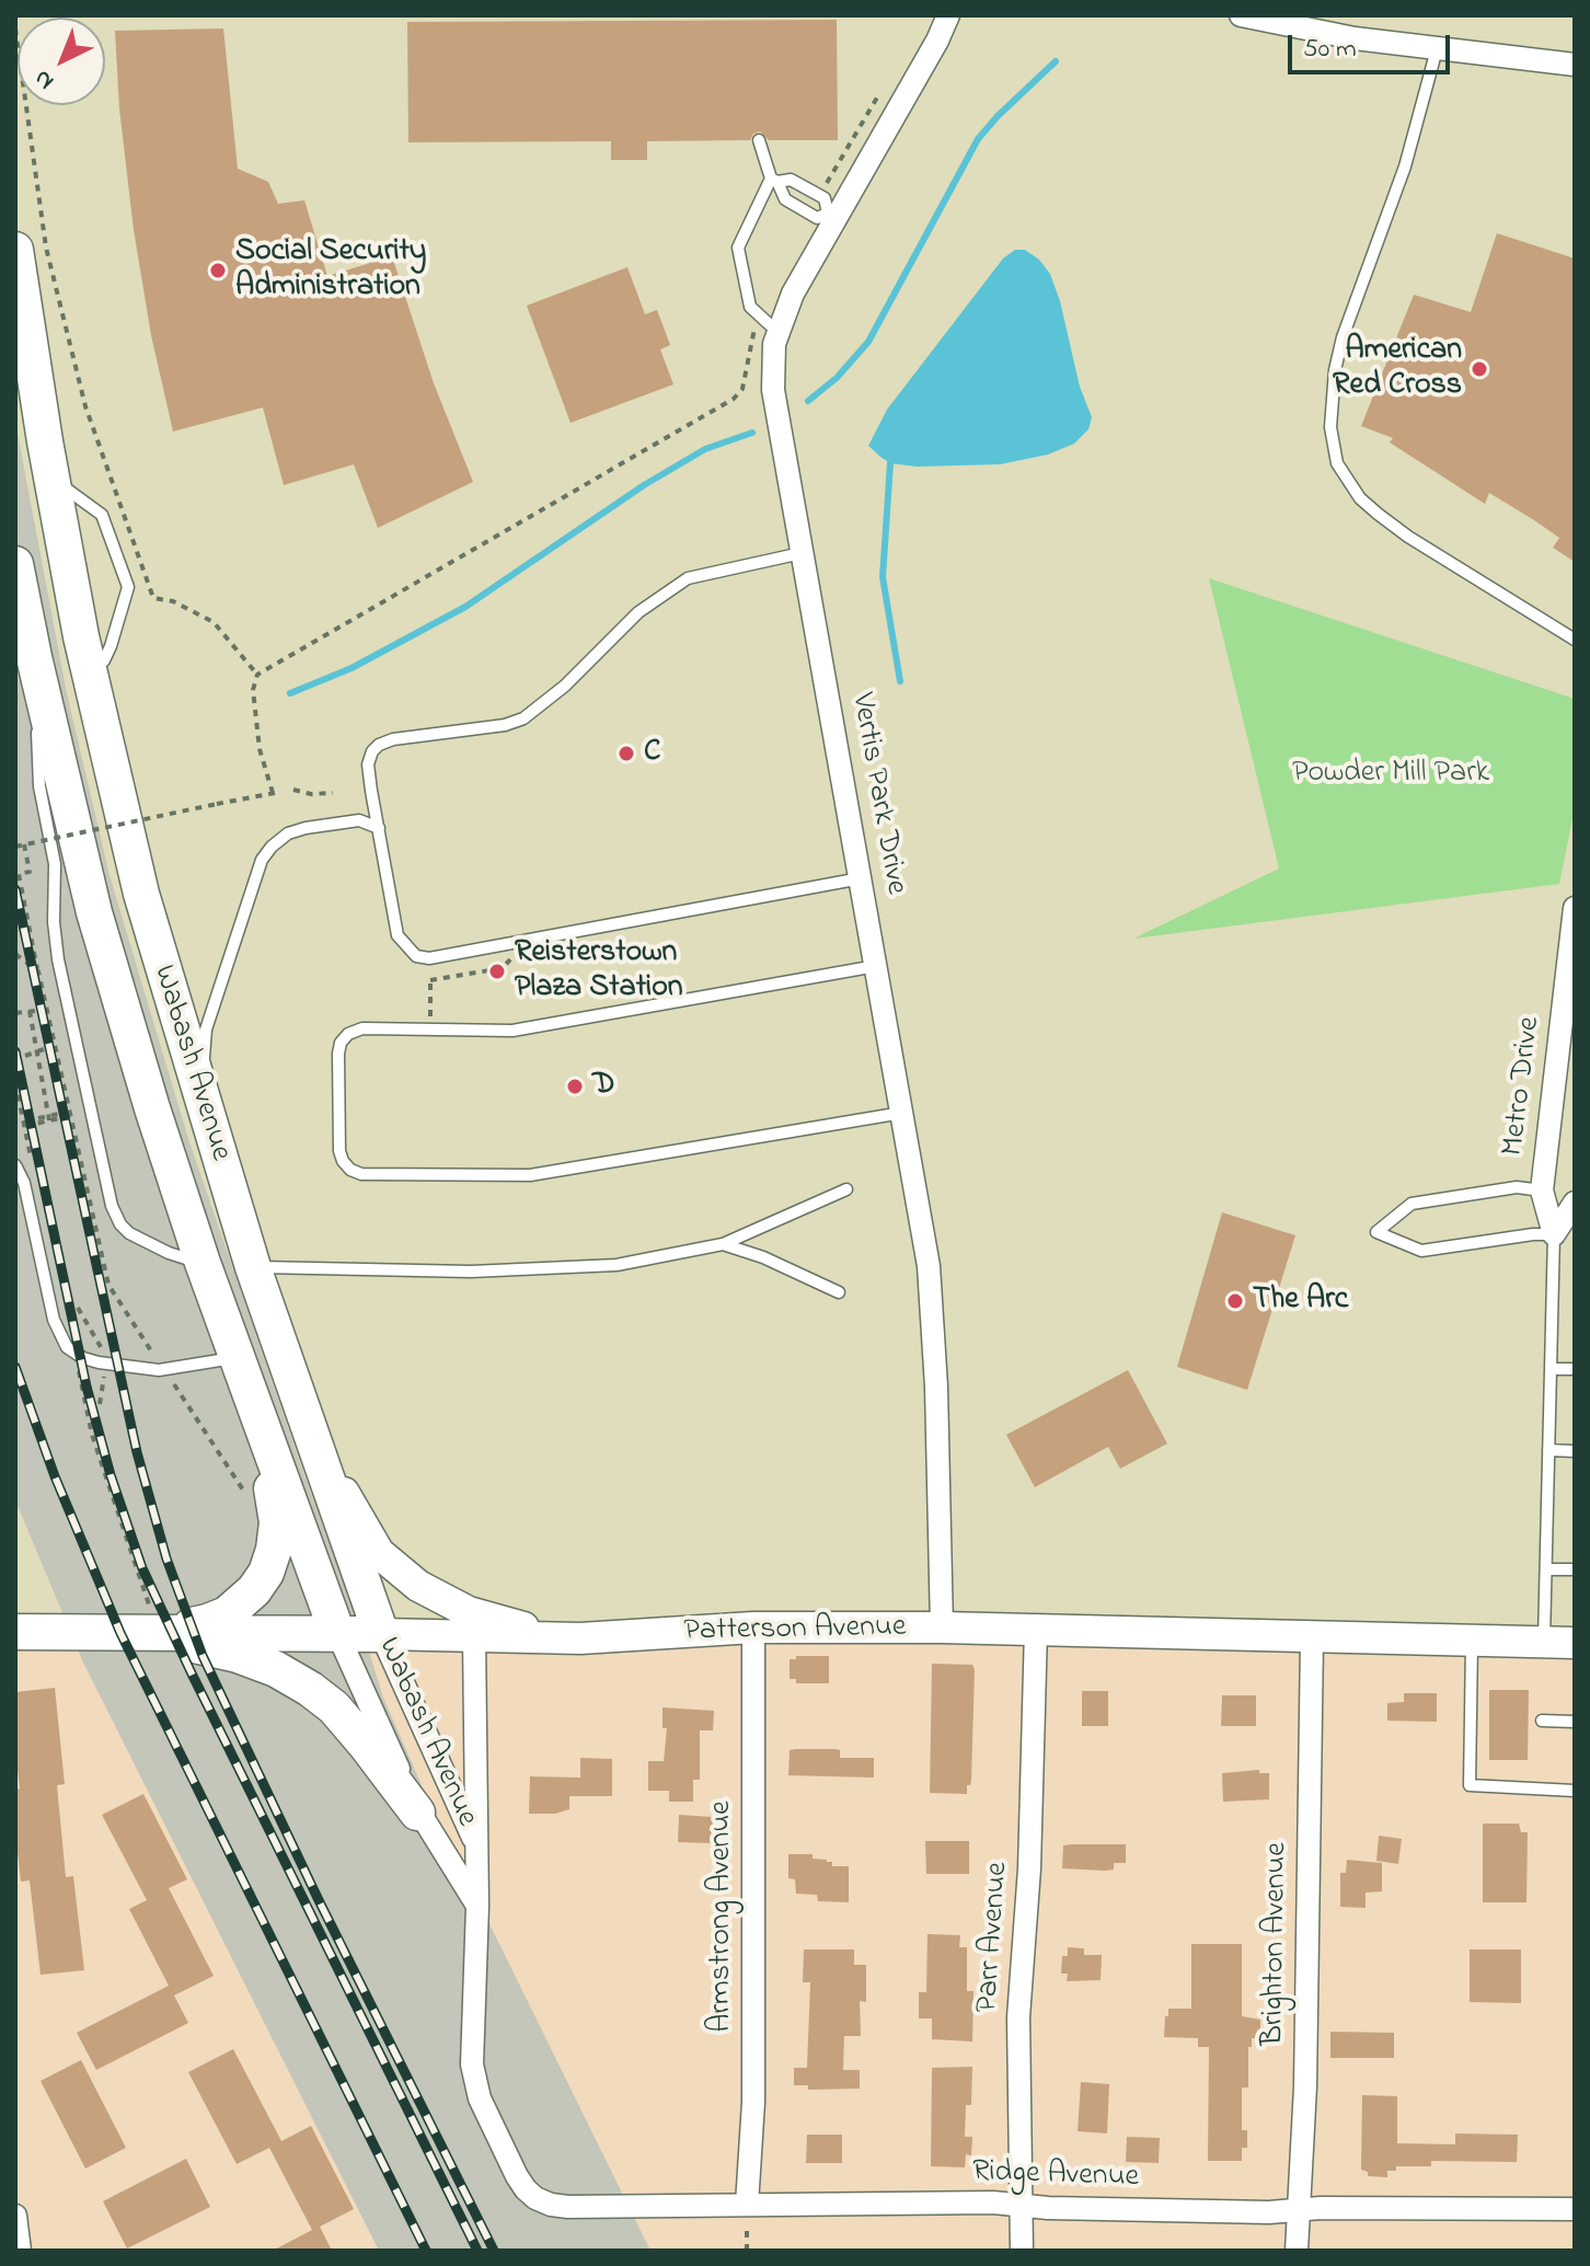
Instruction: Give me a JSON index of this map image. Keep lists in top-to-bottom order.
{
  "streets": {
    "main road": ["Wabash Avenue", "Patterson Avenue"],
    "street": [
      "Vertis Park Drive",
      "Metro Drive",
      "Armstrong Avenue",
      "Parr Avenue",
      "Brighton Avenue",
      "Ridge Avenue"
    ]
  },
  "crossings": [
    ["Vertis Park Drive", "Patterson Avenue"],
    ["Wabash Avenue", "Patterson Avenue"],
    ["Wabash Avenue", "Ridge Avenue"],
    ["Patterson Avenue", "Armstrong Avenue"],
    ["Patterson Avenue", "Parr Avenue"],
    ["Patterson Avenue", "Brighton Avenue"],
    ["Armstrong Avenue", "Ridge Avenue"],
    ["Parr Avenue", "Ridge Avenue"],
    ["Brighton Avenue", "Ridge Avenue"]
  ],
  "parks": ["Powder Mill Park"],
  "places": [
    "Social Security Administration",
    "American Red Cross",
    "C",
    "Reisterstown Plaza Station",
    "D",
    "The Arc"
  ],
  "scale_bar": "50 m",
  "north": "bottom left"
}
